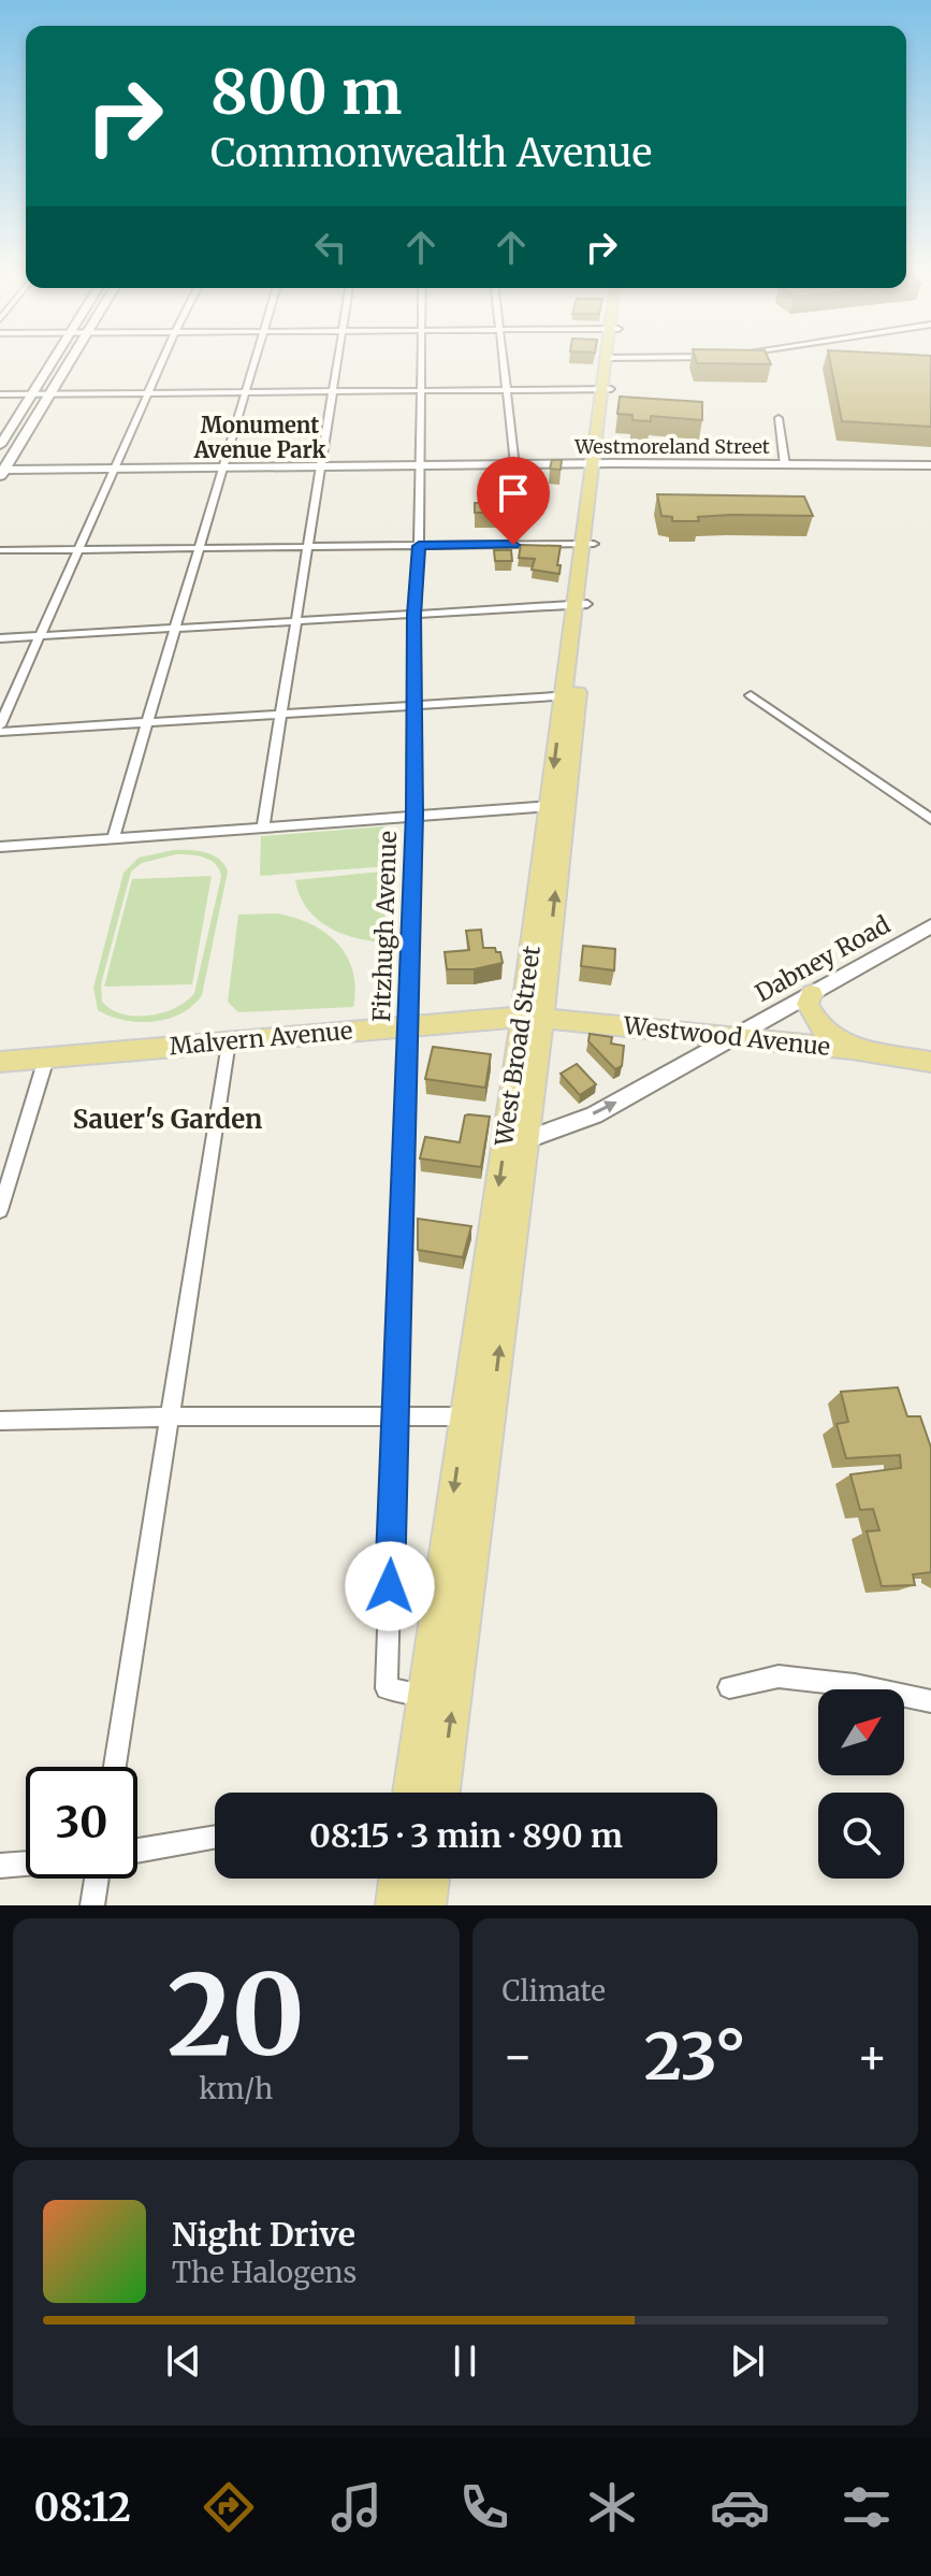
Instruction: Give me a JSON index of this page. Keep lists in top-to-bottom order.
{
  "streets": {
    "main road": ["Westwood Avenue", "Malvern Avenue", "West Broad Street"],
    "street": ["Westmoreland Street", "Fitzhugh Avenue", "Dabney Road"]
  },
  "crossings": [
    ["Westmoreland Street", "Fitzhugh Avenue"],
    ["Westmoreland Street", "West Broad Street"],
    ["Fitzhugh Avenue", "Malvern Avenue"],
    ["Fitzhugh Avenue", "West Broad Street"],
    ["Dabney Road", "Westwood Avenue"],
    ["Dabney Road", "West Broad Street"],
    ["Westwood Avenue", "Malvern Avenue"],
    ["Westwood Avenue", "West Broad Street"],
    ["Malvern Avenue", "West Broad Street"]
  ],
  "one_way": ["Dabney Road"],
  "districts": ["Monument Avenue Park", "Sauer's Garden"],
  "north": "top right",
  "page": {
    "turn": ["800 m", "Commonwealth Avenue"],
    "limit": "30",
    "trip": "08:15 · 3 min · 890 m",
    "tile": [
      ["20", "km/h"],
      "Climate"
    ],
    "heat": ["−", "23°", "+"],
    "song": ["Night Drive", "The Halogens"],
    "tabs": "08:12"
  }
}
